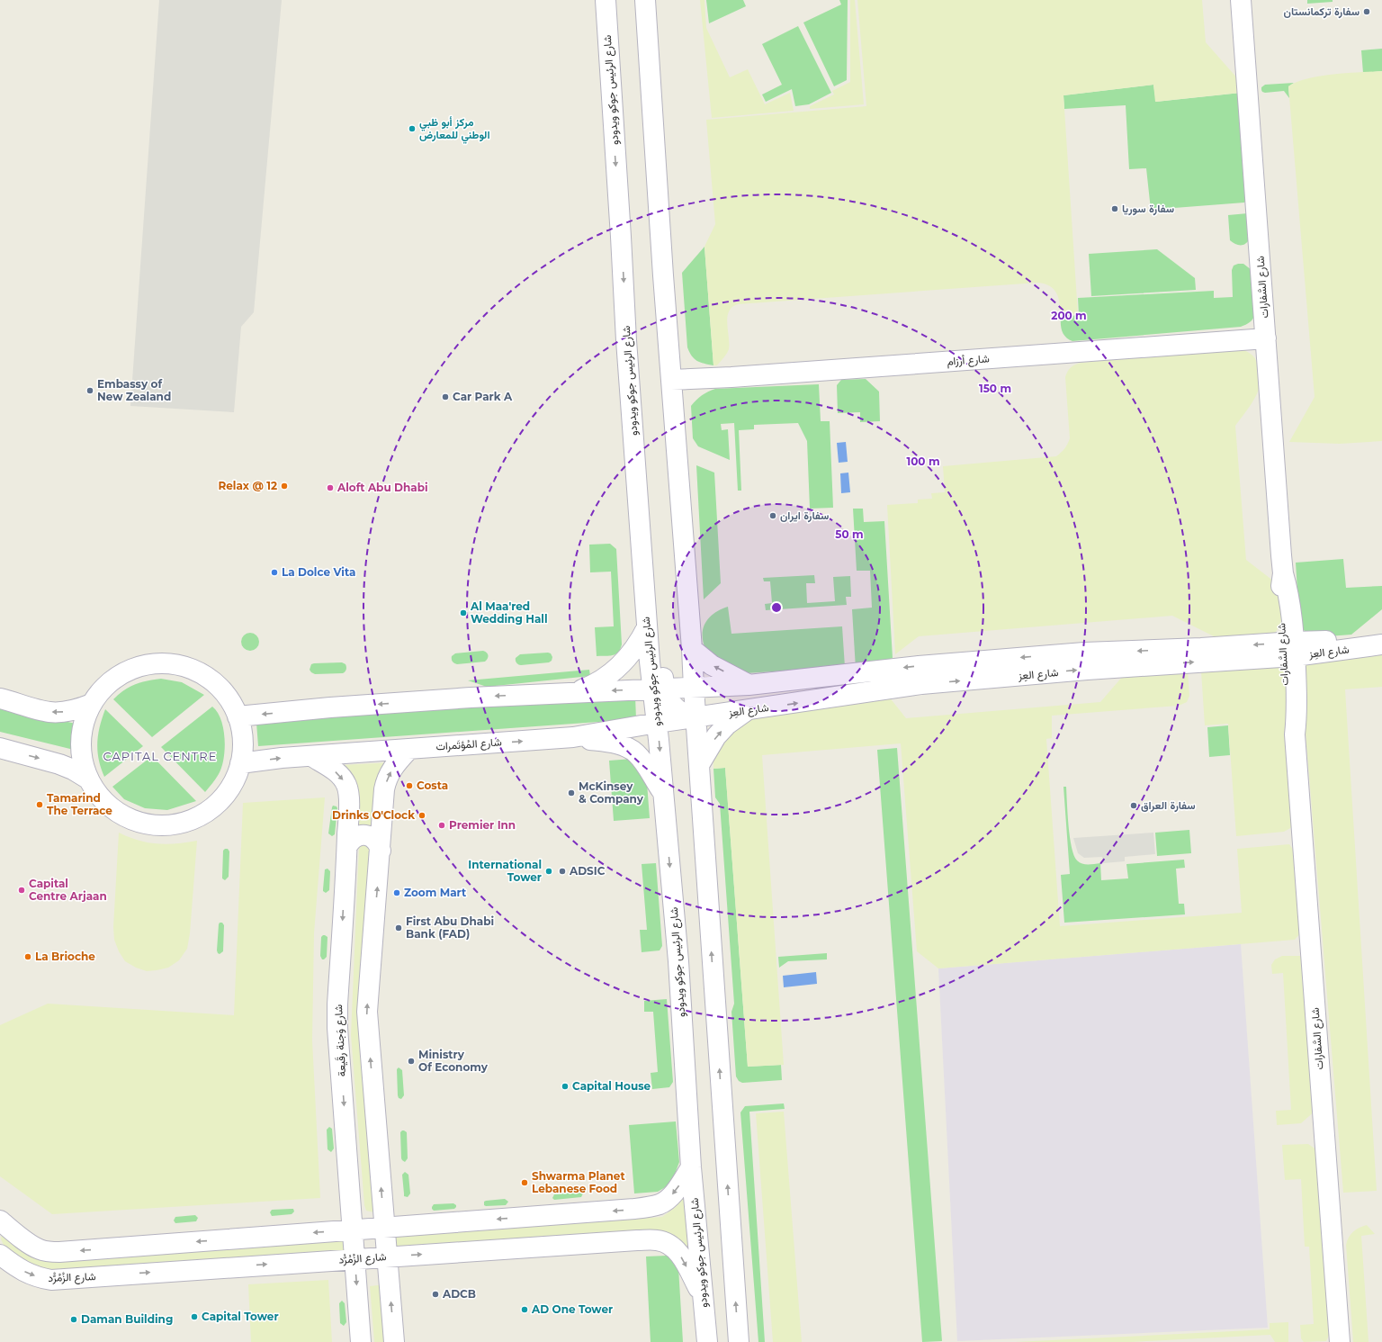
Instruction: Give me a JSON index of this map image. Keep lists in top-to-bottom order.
{
  "streets": {
    "street": [
      "شارع الرئيس جوكو ويدودو",
      "شارع السَّفارات",
      "شارع أرزام",
      "شارع العِز",
      "شارع المُؤتَمرات",
      "شارع وَجنة رقَيعة",
      "شارع الزُمُرُّد"
    ]
  },
  "crossings": [
    ["شارع الرئيس جوكو ويدودو", "شارع المُؤتَمرات"],
    ["شارع الرئيس جوكو ويدودو", "شارع الزُمُرُّد"],
    ["شارع السَّفارات", "شارع أرزام"],
    ["شارع السَّفارات", "شارع العِز"],
    ["شارع العِز", "شارع المُؤتَمرات"],
    ["شارع المُؤتَمرات", "شارع وَجنة رقَيعة"],
    ["شارع وَجنة رقَيعة", "شارع الزُمُرُّد"]
  ],
  "districts": ["CAPITAL CENTRE"],
  "places": [
    "سفارة تركمانستان",
    "مركز أبو ظبي الوطني للمعارض",
    "سفارة سوريا",
    "Embassy of New Zealand",
    "Car Park A",
    "Relax @ 12",
    "Aloft Abu Dhabi",
    "سفارة ايران",
    "La Dolce Vita",
    "Al Maa'red Wedding Hall",
    "Costa",
    "McKinsey & Company",
    "Tamarind The Terrace",
    "سفارة العراق",
    "Drinks O'Clock",
    "Premier Inn",
    "International Tower",
    "ADSIC",
    "Capital Centre Arjaan",
    "Zoom Mart",
    "First Abu Dhabi Bank (FAD)",
    "La Brioche",
    "Ministry Of Economy",
    "Capital House",
    "Shwarma Planet Lebanese Food",
    "ADCB",
    "AD One Tower",
    "Capital Tower",
    "Daman Building"
  ],
  "rings": [
    "200 m",
    "150 m",
    "100 m",
    "50 m"
  ]
}
